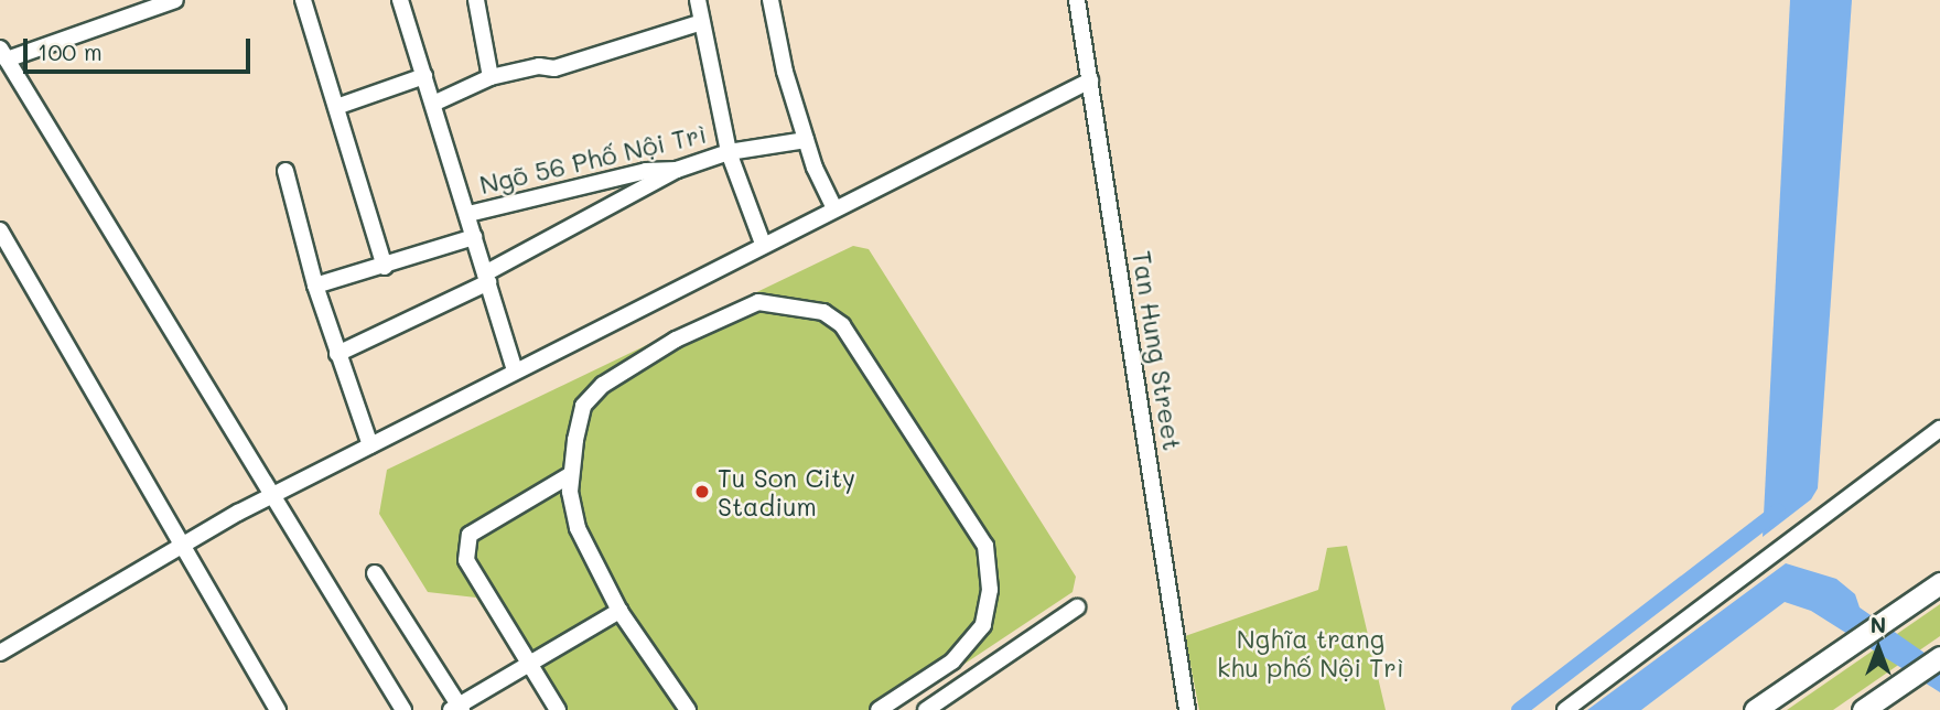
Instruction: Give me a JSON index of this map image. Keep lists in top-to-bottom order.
{
  "streets": {
    "street": ["Ngõ 56 Phố Nội Trì", "Tan Hung Street"]
  },
  "parks": ["Nghĩa trang khu phố Nội Trì"],
  "places": ["Tu Son City Stadium"],
  "scale_bar": "100 m",
  "north": "top"
}
